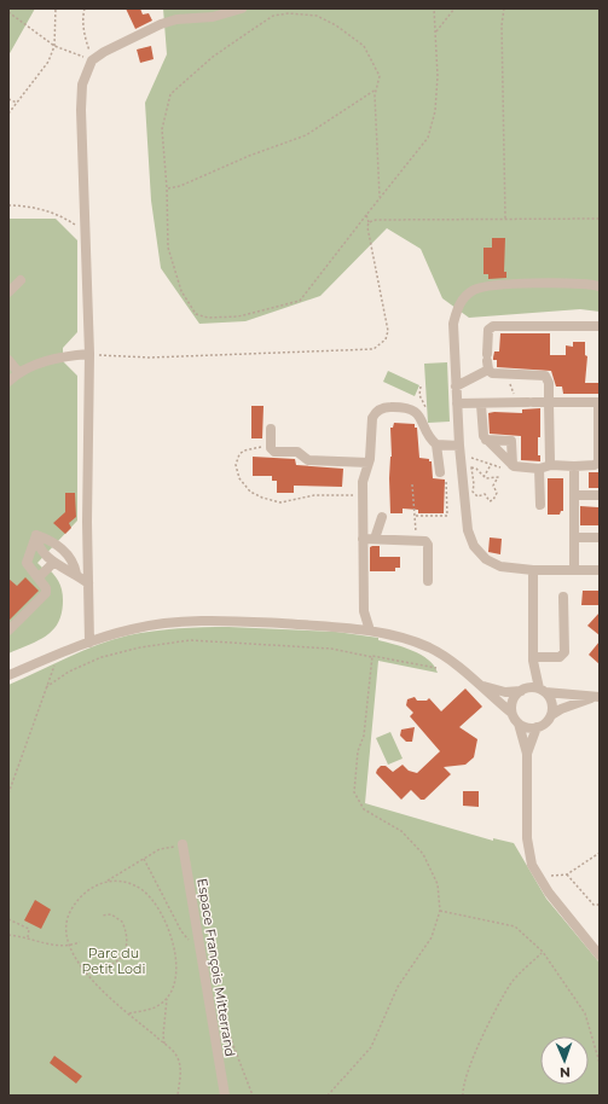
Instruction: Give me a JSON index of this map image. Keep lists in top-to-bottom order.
{
  "streets": {
    "street": ["Espace François Mitterrand"]
  },
  "parks": ["Parc du Petit Lodi"],
  "north": "bottom"
}
